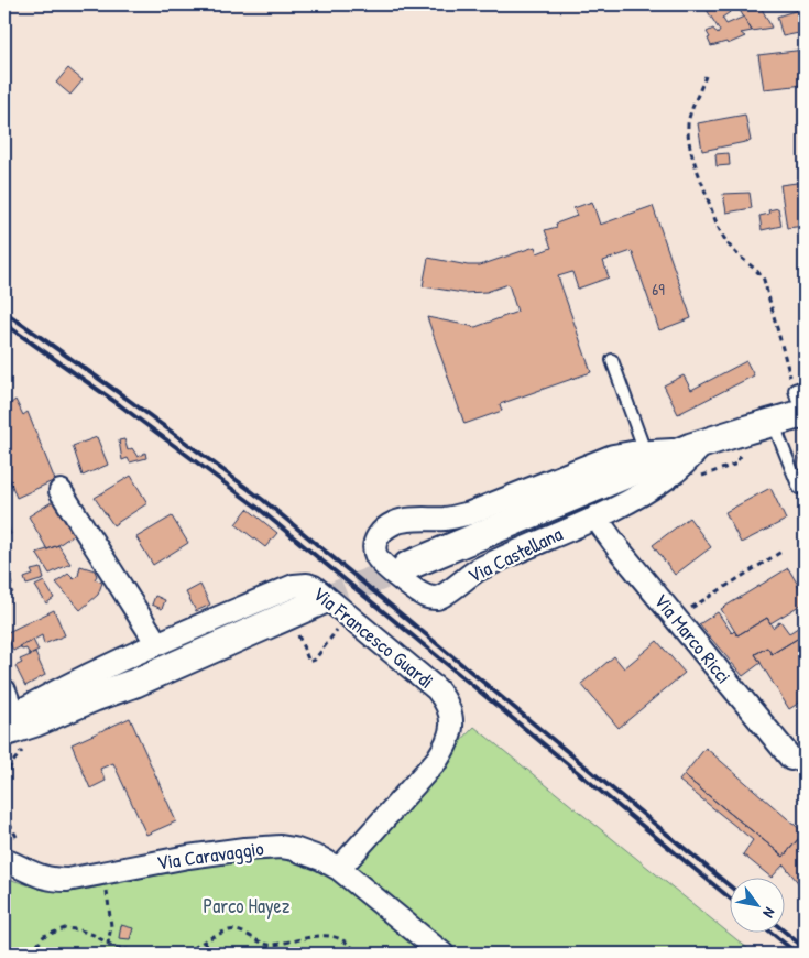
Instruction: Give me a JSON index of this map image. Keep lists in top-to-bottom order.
{
  "streets": {
    "street": [
      "Via Castellana",
      "Via Francesco Guardi",
      "Via Marco Ricci",
      "Via Caravaggio"
    ]
  },
  "crossings": [
    ["Via Castellana", "Via Marco Ricci"],
    ["Via Francesco Guardi", "Via Caravaggio"]
  ],
  "parks": ["Parco Hayez"],
  "house_numbers": ["69"],
  "north": "bottom right"
}
